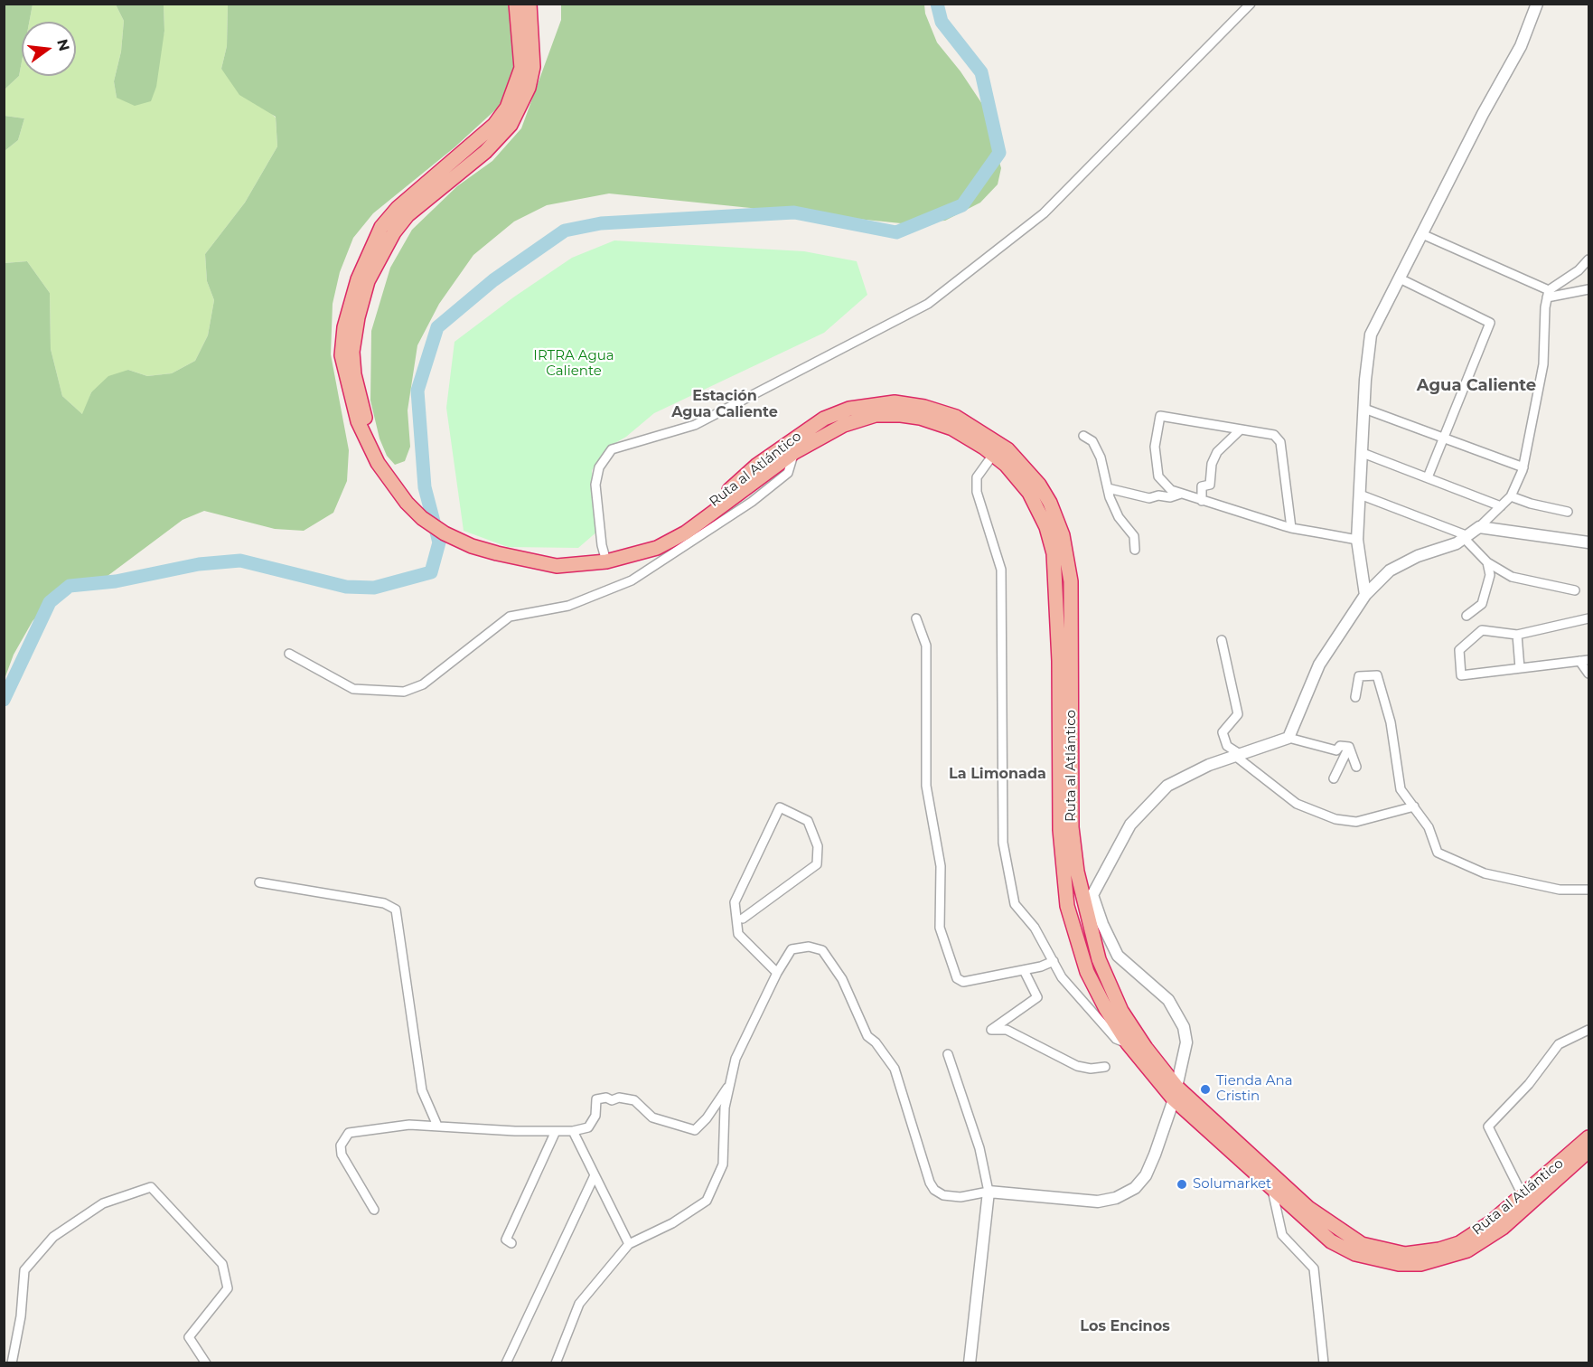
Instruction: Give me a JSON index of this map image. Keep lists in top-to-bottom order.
{
  "streets": {
    "highway": ["Ruta al Atlántico"]
  },
  "districts": [
    "Agua Caliente",
    "Estación Agua Caliente",
    "La Limonada",
    "Los Encinos"
  ],
  "parks": ["IRTRA Agua Caliente"],
  "places": ["Tienda Ana Cristin", "Solumarket"],
  "north": "right"
}
